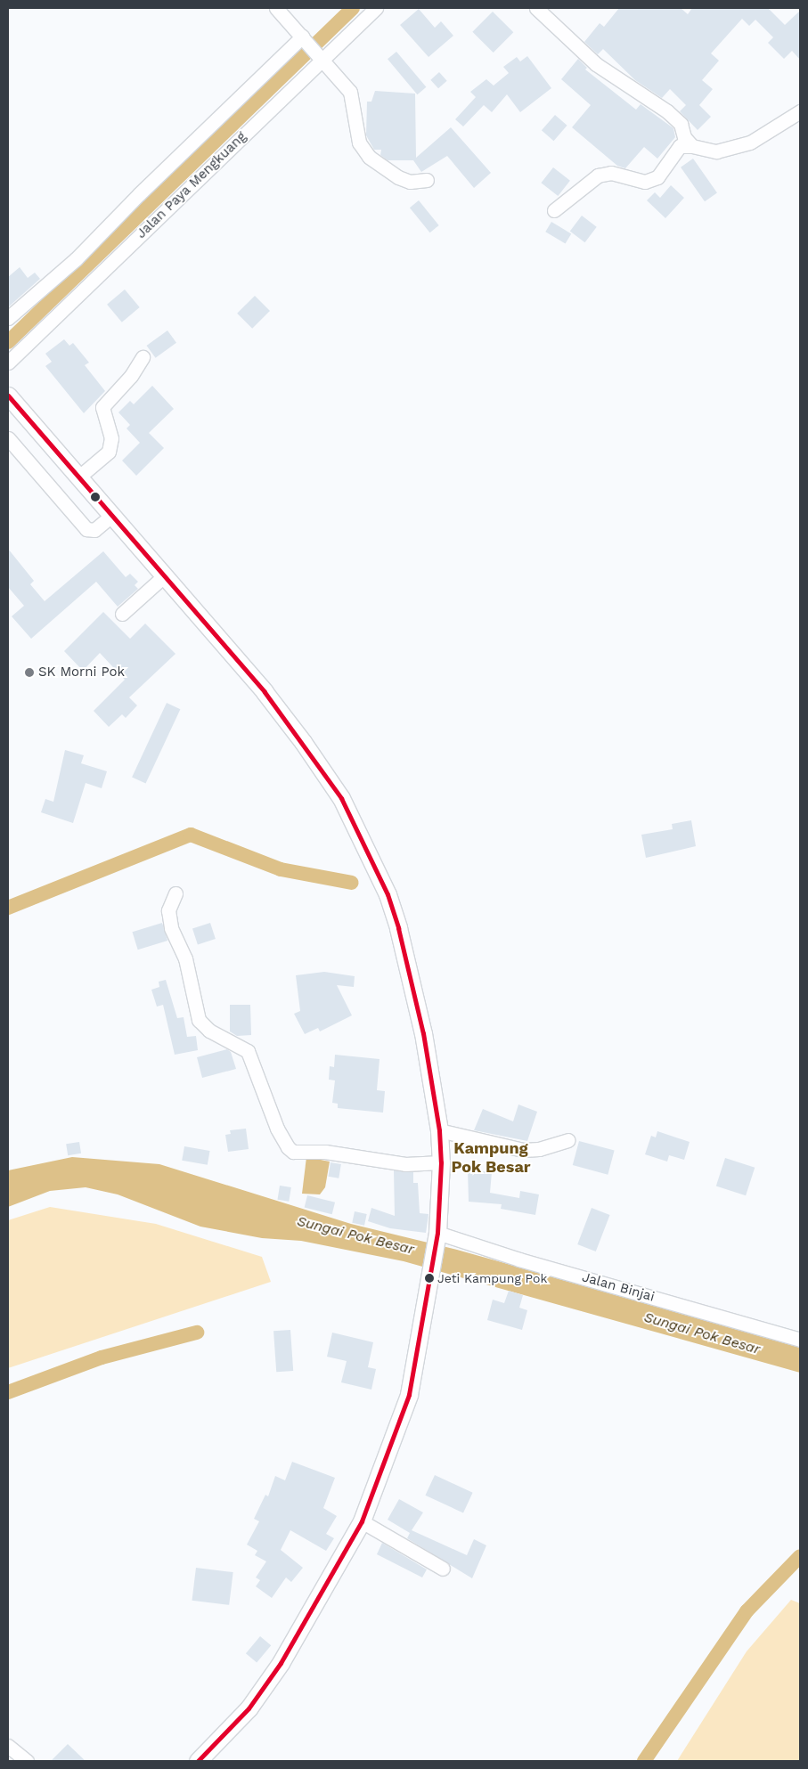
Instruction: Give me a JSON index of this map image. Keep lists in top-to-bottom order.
{
  "streets": {
    "street": ["Jalan Paya Mengkuang", "Jalan Binjai"]
  },
  "districts": ["Kampung Pok Besar"],
  "water": ["Sungai Pok Besar"],
  "places": ["SK Morni Pok", "Jeti Kampung Pok"]
}
